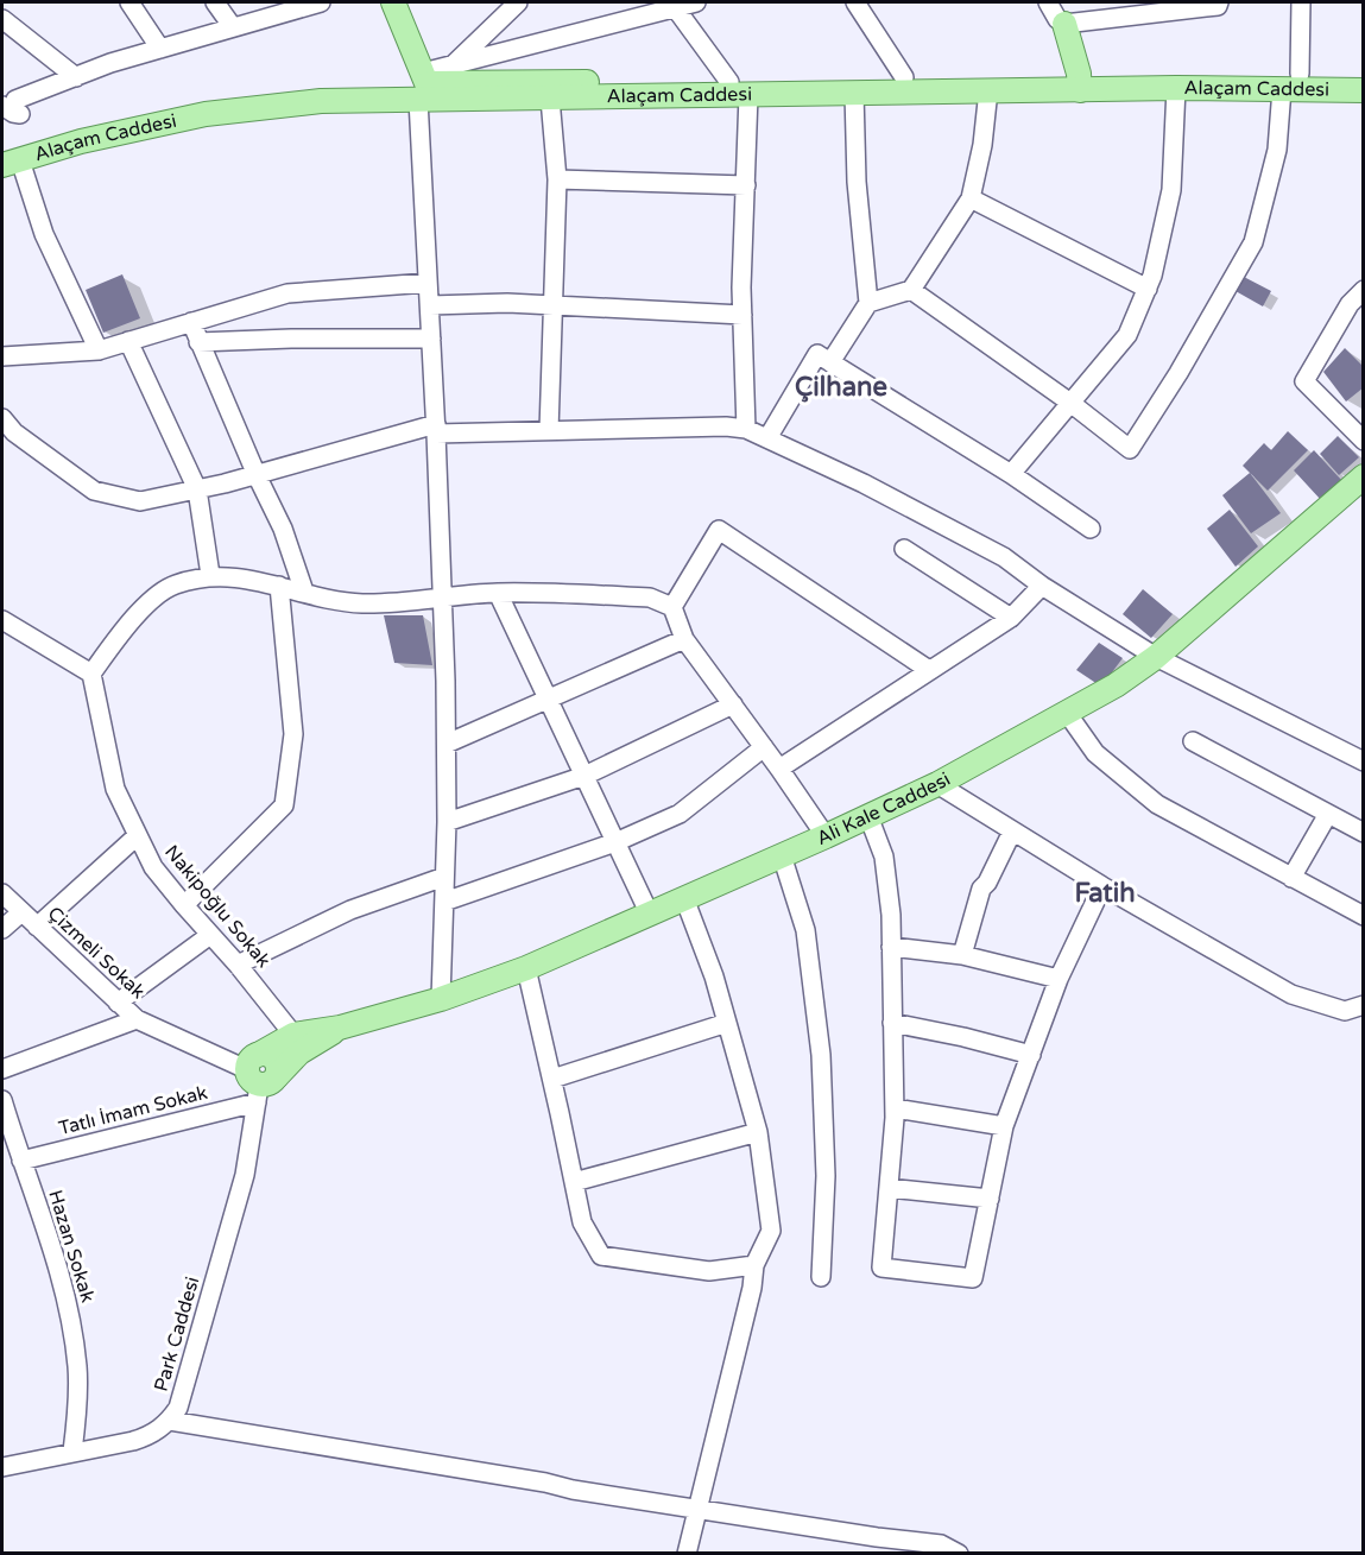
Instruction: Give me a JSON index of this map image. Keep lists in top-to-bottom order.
{
  "streets": {
    "main road": ["Alaçam Caddesi", "Ali Kale Caddesi"],
    "street": [
      "Nakipoğlu Sokak",
      "Çizmeli Sokak",
      "Tatlı İmam Sokak",
      "Hazan Sokak",
      "Park Caddesi"
    ]
  },
  "crossings": [
    ["Ali Kale Caddesi", "Nakipoğlu Sokak"],
    ["Ali Kale Caddesi", "Çizmeli Sokak"],
    ["Ali Kale Caddesi", "Tatlı İmam Sokak"],
    ["Ali Kale Caddesi", "Park Caddesi"],
    ["Çizmeli Sokak", "Tatlı İmam Sokak"],
    ["Çizmeli Sokak", "Park Caddesi"],
    ["Tatlı İmam Sokak", "Hazan Sokak"],
    ["Tatlı İmam Sokak", "Park Caddesi"],
    ["Hazan Sokak", "Park Caddesi"]
  ],
  "districts": ["Çilhane", "Fatih"]
}
